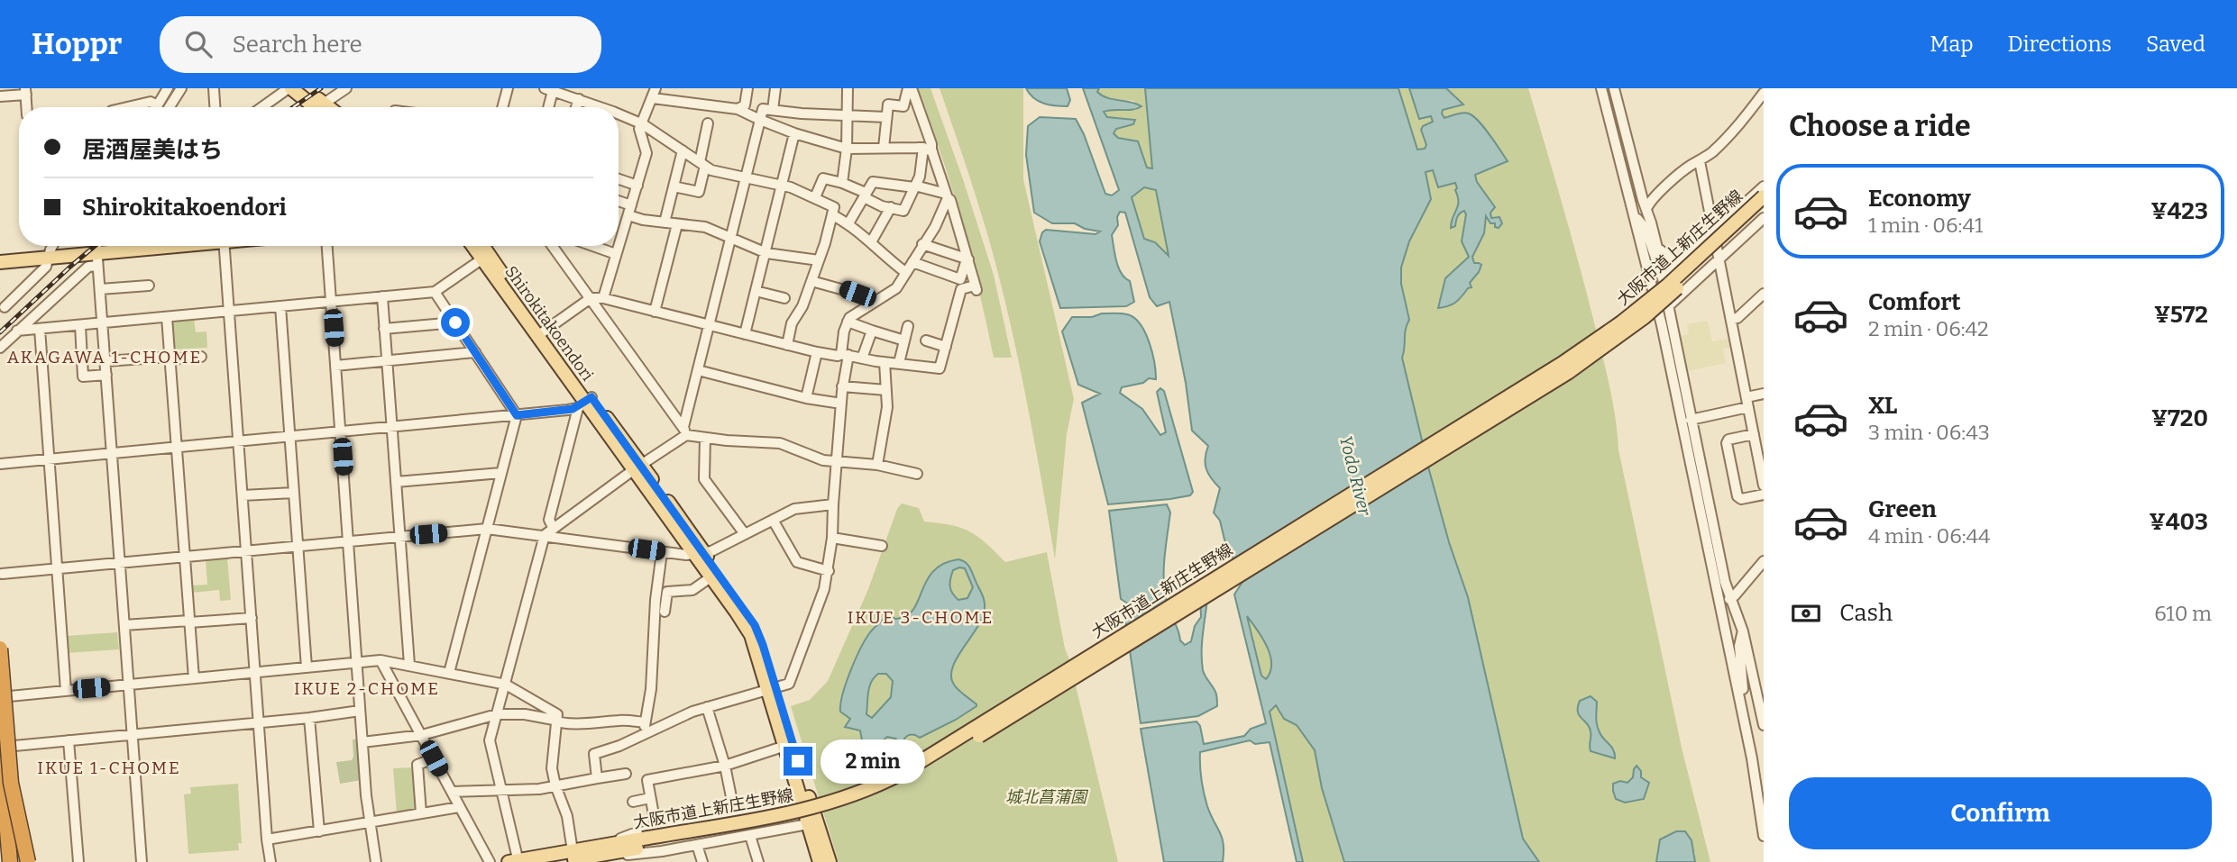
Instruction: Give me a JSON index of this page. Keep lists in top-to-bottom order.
{
  "streets": {
    "main road": ["大阪市道上新庄生野線", "Shirokitakoendori"]
  },
  "districts": [
    "AKAGAWA 1-CHOME",
    "IKUE 3-CHOME",
    "IKUE 2-CHOME",
    "IKUE 1-CHOME"
  ],
  "water": ["Yodo River"],
  "parks": ["城北菖蒲園"],
  "page": {
    "header": "Hoppr",
    "search": "Search here",
    "nav": ["Map", "Directions", "Saved"],
    "heading": "Choose a ride",
    "banner": ["居酒屋美はち", "Shirokitakoendori"],
    "list": [
      {
        "name": "Economy",
        "note": "1 min · 06:41",
        "value": "¥423"
      },
      {
        "name": "Comfort",
        "note": "2 min · 06:42",
        "value": "¥572"
      },
      {
        "name": "XL",
        "note": "3 min · 06:43",
        "value": "¥720"
      },
      {
        "name": "Green",
        "note": "4 min · 06:44",
        "value": "¥403"
      }
    ],
    "pay": ["Cash", "610 m"],
    "bubble": "2 min",
    "buttons": "Confirm"
  }
}
